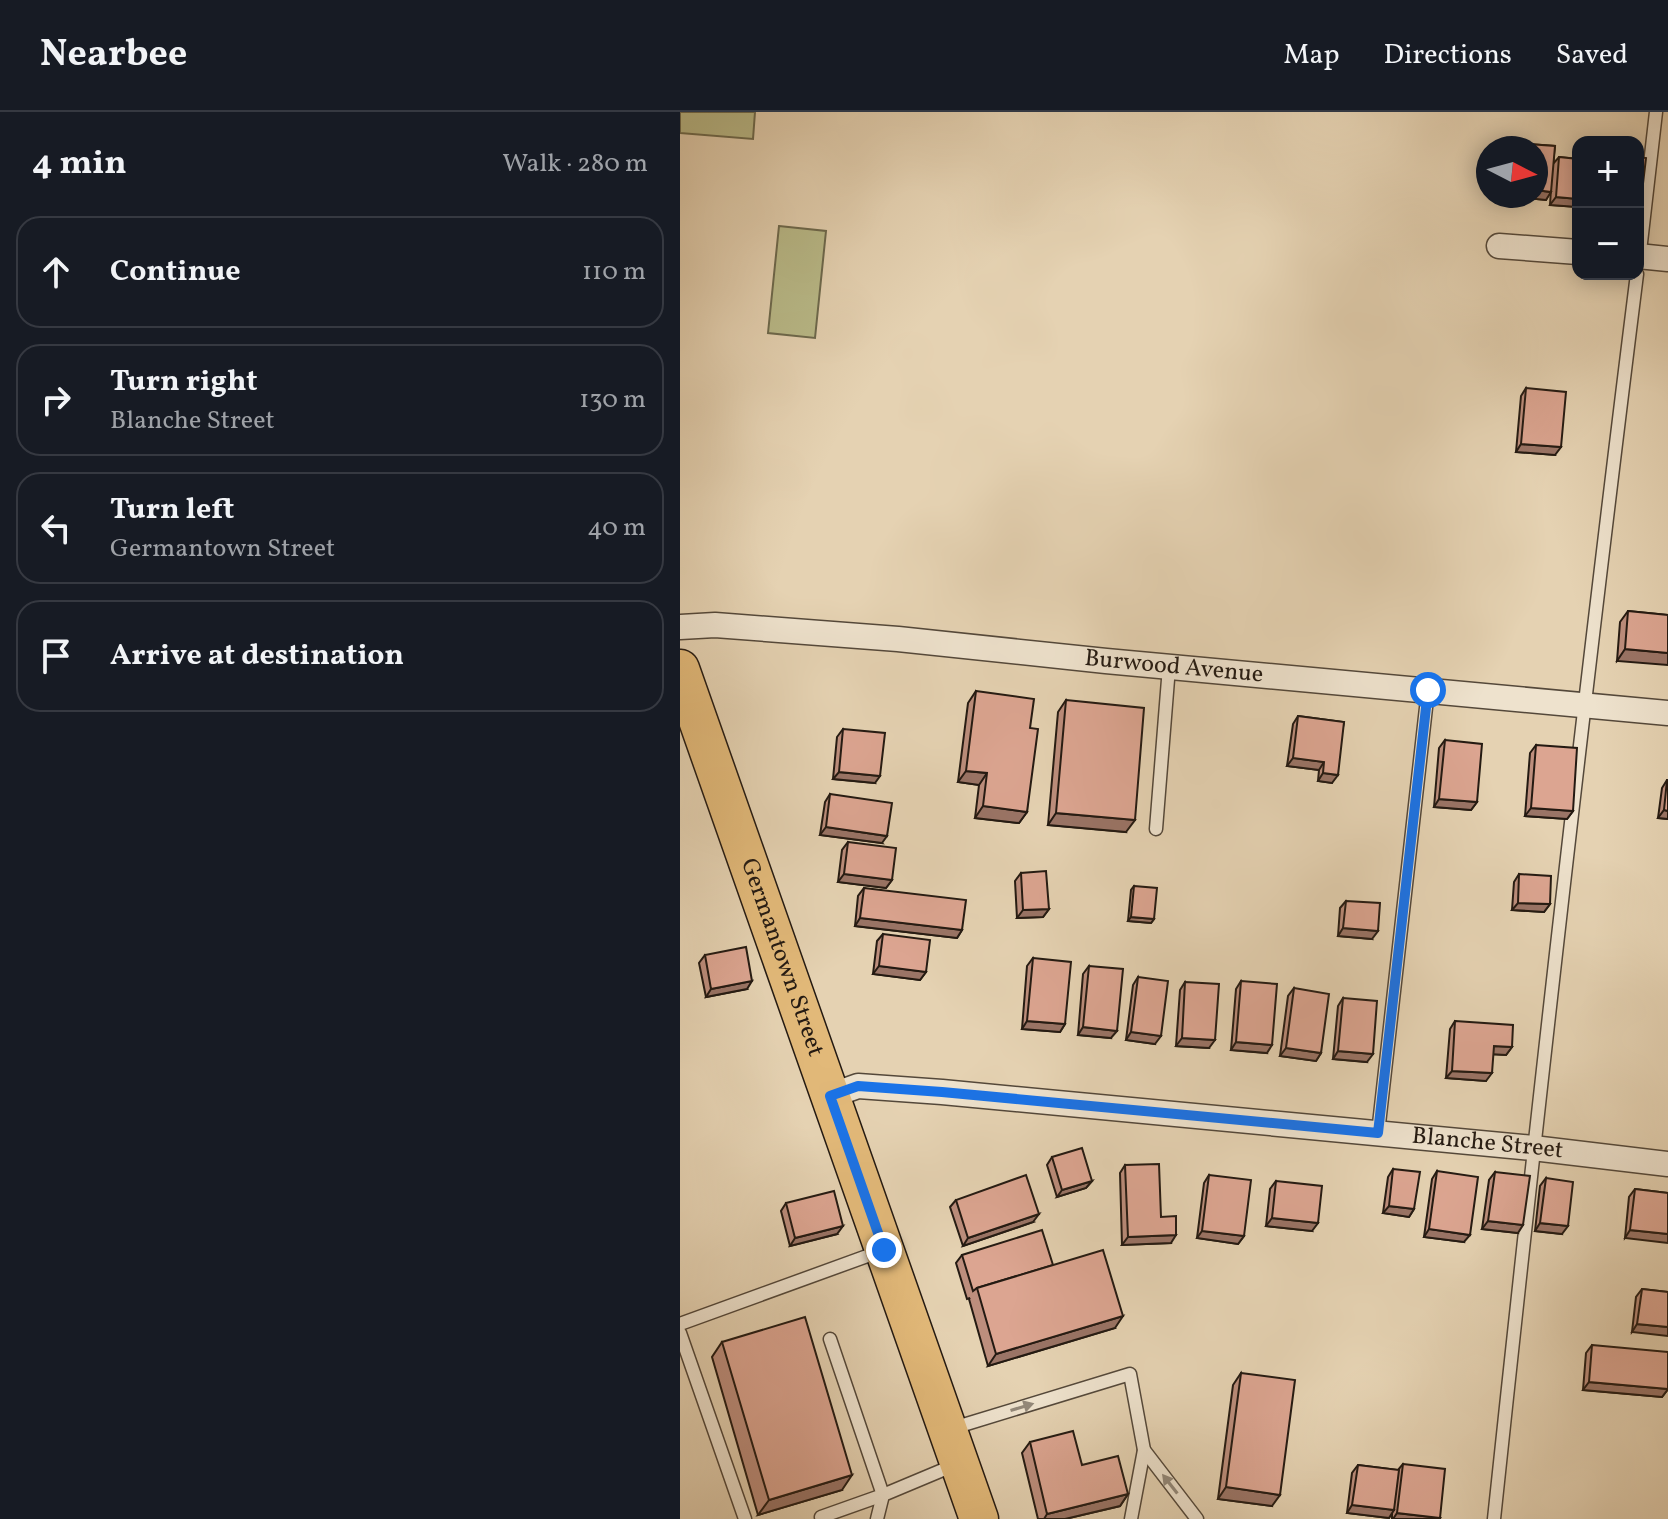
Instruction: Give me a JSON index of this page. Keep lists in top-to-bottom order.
{
  "streets": {
    "main road": ["Germantown Street"],
    "street": ["Burwood Avenue", "Blanche Street"]
  },
  "crossings": [
    ["Germantown Street", "Blanche Street"]
  ],
  "north": "right",
  "page": {
    "header": "Nearbee",
    "nav": ["Map", "Directions", "Saved"],
    "heading": ["4 min", "Walk · 280 m"],
    "map_buttons": ["+", "−"],
    "list": [
      ["Continue", "110 m"],
      ["Turn right", "Blanche Street", "130 m"],
      ["Turn left", "Germantown Street", "40 m"],
      "Arrive at destination"
    ]
  }
}
